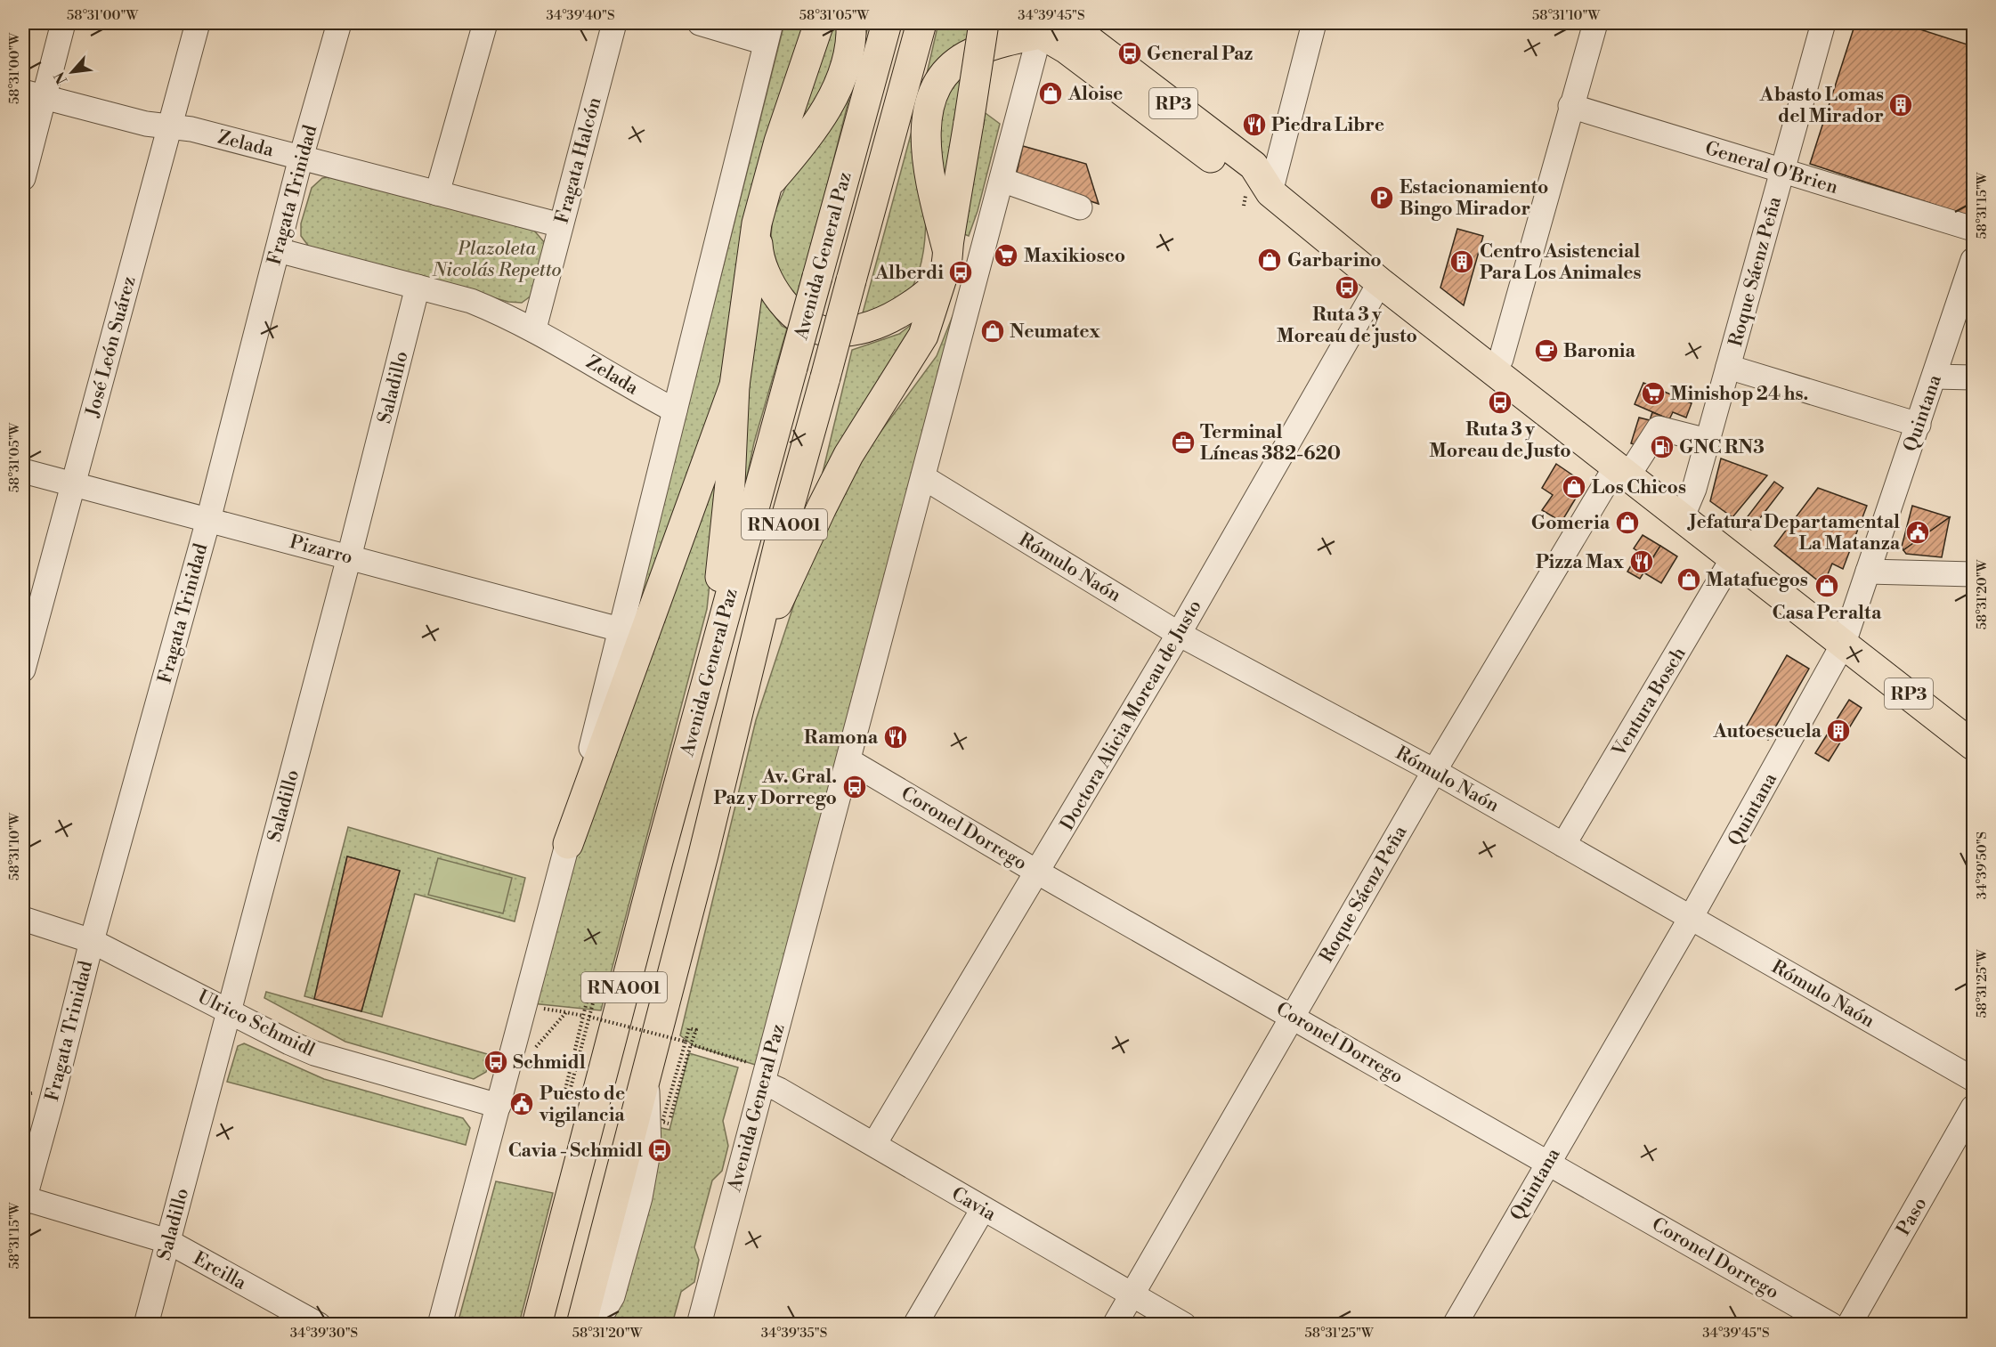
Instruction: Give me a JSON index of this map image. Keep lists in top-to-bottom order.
{
  "streets": {
    "main road": ["RP3", "Avenida General Paz", "RNA001"],
    "street": [
      "Zelada",
      "Fragata Halcón",
      "General O'Brien",
      "Fragata Trinidad",
      "Roque Sáenz Peña",
      "José León Suárez",
      "Saladillo",
      "Quintana",
      "Pizarro",
      "Rómulo Naón",
      "Ventura Bosch",
      "Doctora Alicia Moreau de Justo",
      "Coronel Dorrego",
      "Ulrico Schmidl",
      "Cavia",
      "Paso",
      "Ercilla"
    ]
  },
  "crossings": [
    ["RP3", "Avenida General Paz"],
    ["RP3", "Roque Sáenz Peña"],
    ["RP3", "Quintana"],
    ["RP3", "Ventura Bosch"],
    ["RP3", "Doctora Alicia Moreau de Justo"],
    ["Zelada", "Fragata Halcón"],
    ["Zelada", "Fragata Trinidad"],
    ["Zelada", "José León Suárez"],
    ["Zelada", "Saladillo"],
    ["General O'Brien", "Roque Sáenz Peña"],
    ["Fragata Trinidad", "Pizarro"],
    ["Fragata Trinidad", "Ulrico Schmidl"],
    ["Fragata Trinidad", "Ercilla"],
    ["Avenida General Paz", "Rómulo Naón"],
    ["Avenida General Paz", "Coronel Dorrego"],
    ["Avenida General Paz", "Cavia"],
    ["Roque Sáenz Peña", "Rómulo Naón"],
    ["Roque Sáenz Peña", "Coronel Dorrego"],
    ["Roque Sáenz Peña", "Cavia"],
    ["José León Suárez", "Pizarro"],
    ["Saladillo", "Pizarro"],
    ["Saladillo", "Ulrico Schmidl"],
    ["Saladillo", "Ercilla"],
    ["Quintana", "Rómulo Naón"],
    ["Quintana", "Coronel Dorrego"],
    ["Rómulo Naón", "Ventura Bosch"],
    ["Rómulo Naón", "Doctora Alicia Moreau de Justo"],
    ["Doctora Alicia Moreau de Justo", "Coronel Dorrego"],
    ["Doctora Alicia Moreau de Justo", "Cavia"]
  ],
  "parks": ["Plazoleta Nicolás Repetto"],
  "places": {
    "bus stop": [
      "General Paz",
      "Alberdi",
      "Ruta 3 y Moreau de justo",
      "Ruta 3 y Moreau de Justo",
      "Av. Gral. Paz y Dorrego",
      "Schmidl",
      "Cavia - Schmidl"
    ],
    "shop": [
      "Aloise",
      "Garbarino",
      "Neumatex",
      "Los Chicos",
      "Gomeria",
      "Matafuegos",
      "Casa Peralta"
    ],
    "building": ["Abasto Lomas del Mirador", "Centro Asistencial Para Los Animales", "Autoescuela"],
    "restaurant": ["Piedra Libre", "Pizza Max", "Ramona"],
    "parking": ["Estacionamiento Bingo Mirador"],
    "supermarket": ["Maxikiosco", "Minishop 24 hs."],
    "cafe": ["Baronia"],
    "office": ["Terminal Líneas 382-620"],
    "fuel station": ["GNC RN3"],
    "public building": ["Jefatura Departamental La Matanza", "Puesto de vigilancia"]
  },
  "north": "bottom left",
  "coordinates": [
    "58°31'00\"W",
    "34°39'40\"S",
    "58°31'05\"W",
    "34°39'45\"S",
    "58°31'10\"W",
    "58°31'15\"W",
    "58°31'20\"W",
    "34°39'50\"S",
    "58°31'25\"W",
    "34°39'30\"S",
    "34°39'35\"S"
  ]
}
